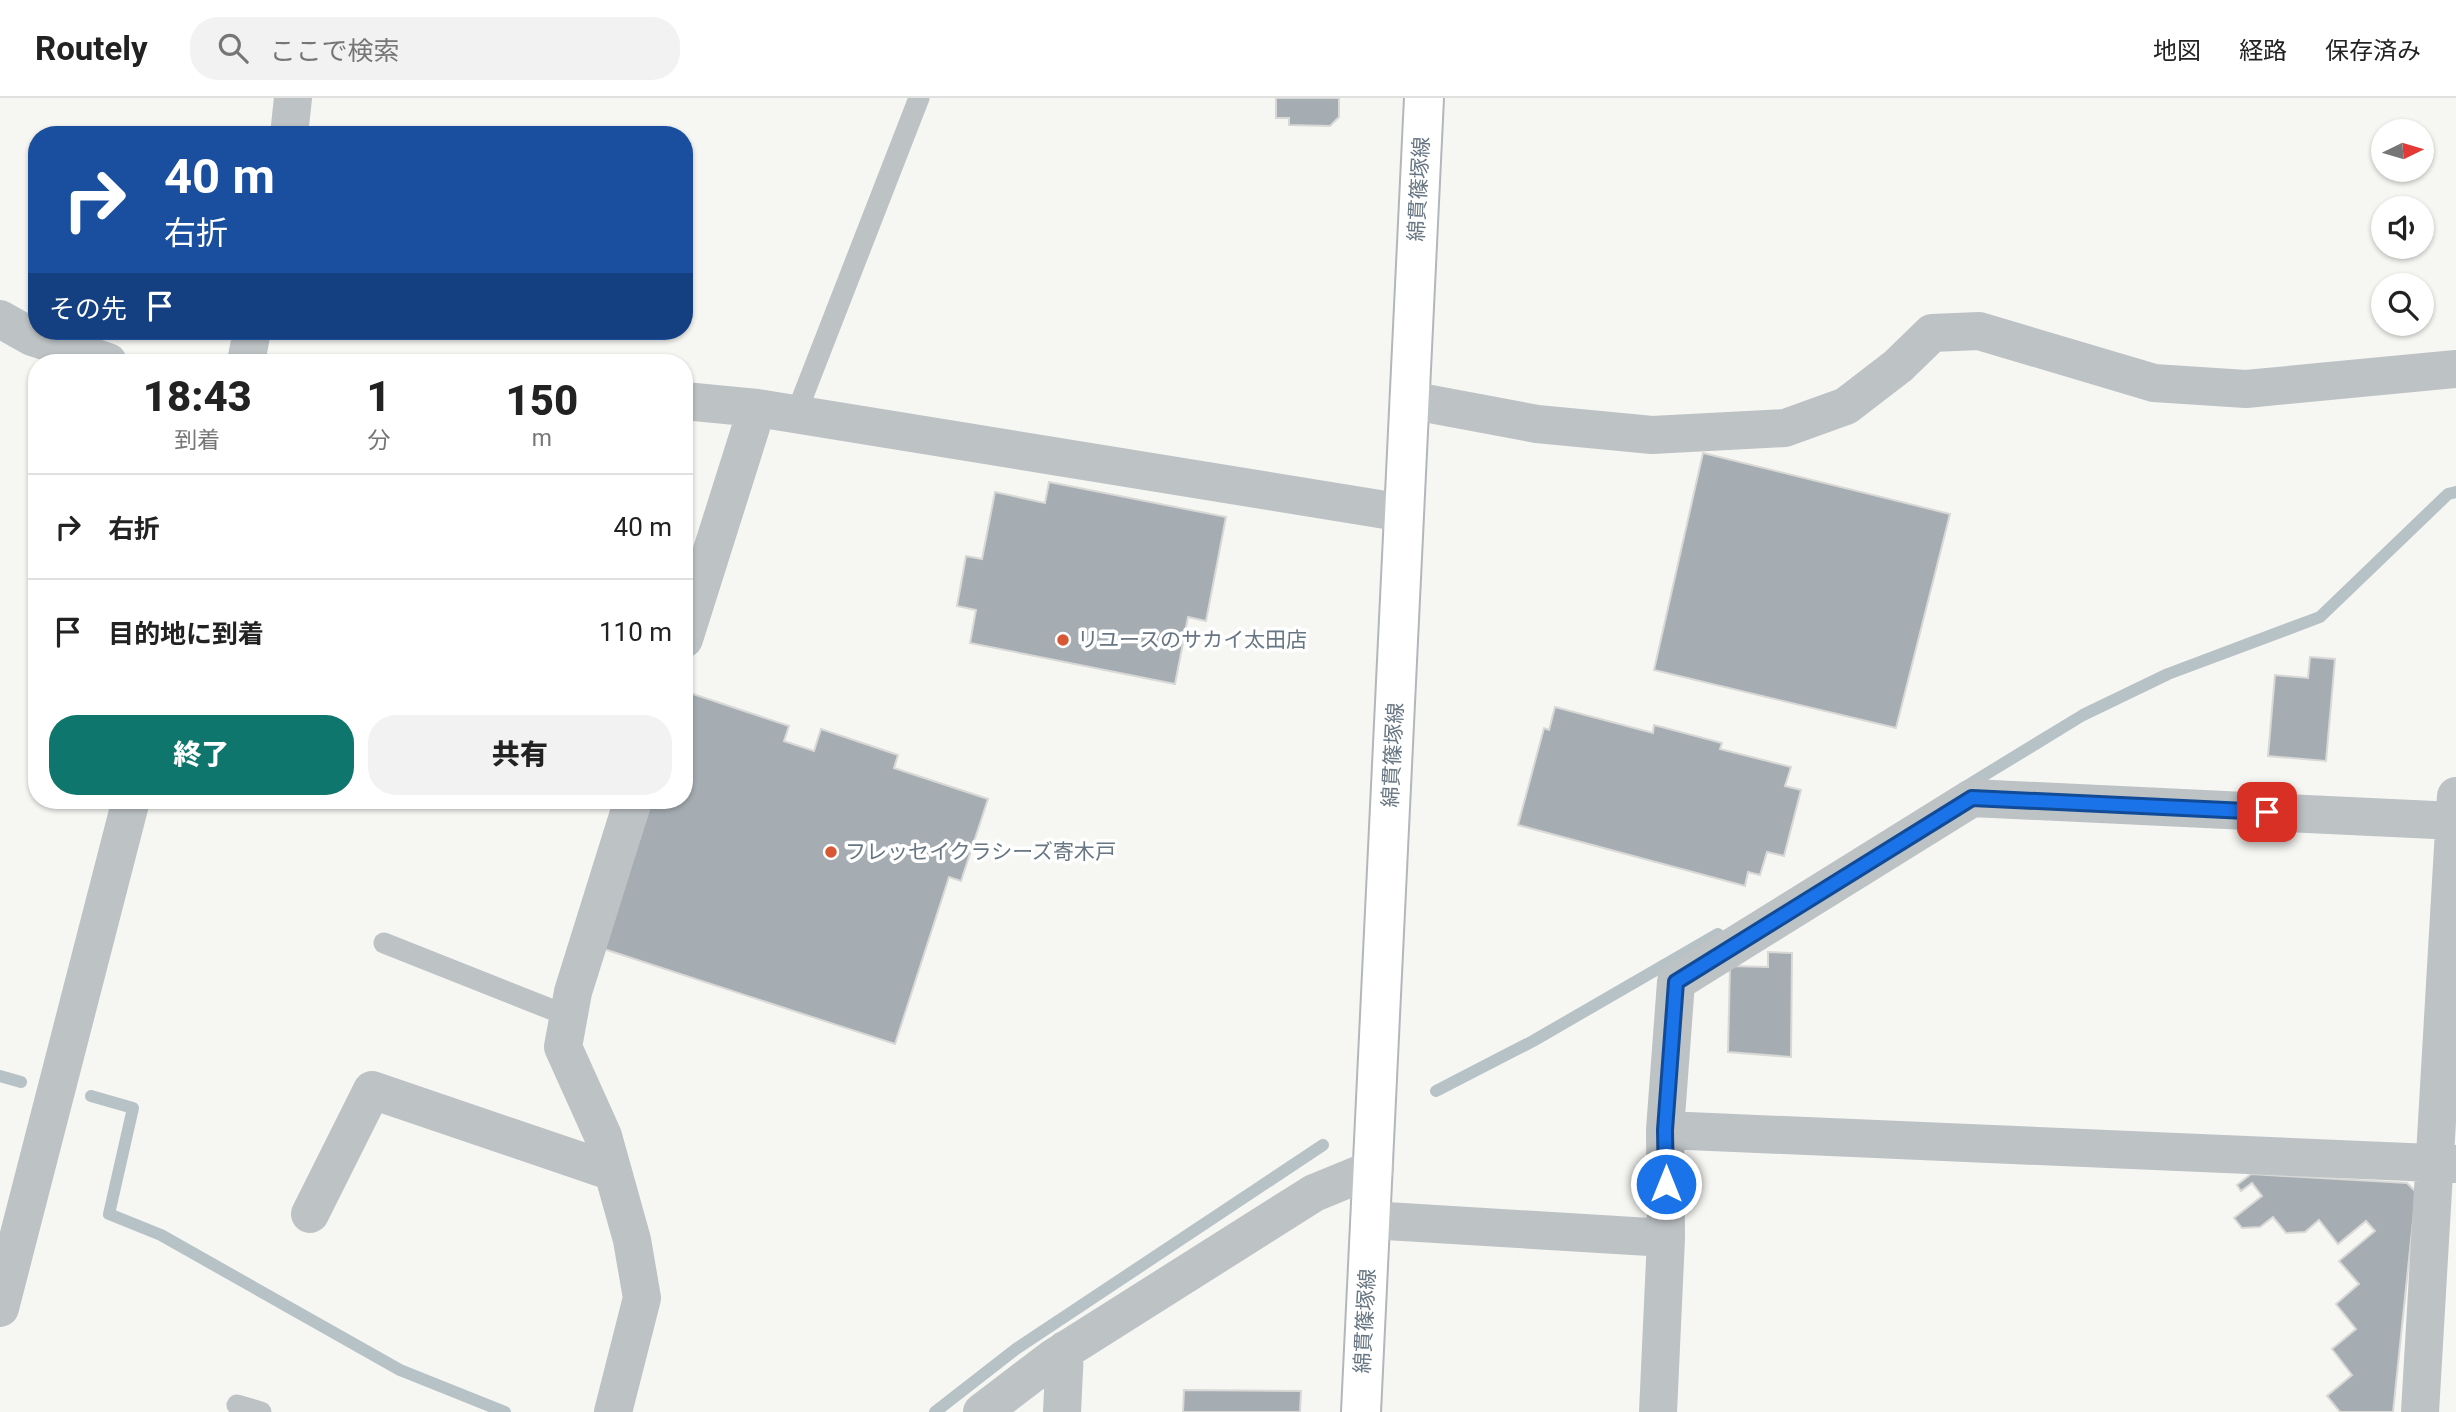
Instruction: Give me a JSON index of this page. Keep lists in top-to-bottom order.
{
  "streets": {
    "main road": ["綿貫篠塚線"]
  },
  "places": ["リユースのサカイ太田店", "フレッセイクラシーズ寄木戸"],
  "north": "right",
  "page": {
    "header": "Routely",
    "search": "ここで検索",
    "nav": ["地図", "経路", "保存済み"],
    "turn": ["40 m", "右折"],
    "then": "その先",
    "eta": [
      "18:43",
      "到着",
      "1",
      "分",
      "150",
      "m"
    ],
    "list": [
      {
        "name": "右折",
        "value": "40 m"
      },
      {
        "name": "目的地に到着",
        "value": "110 m"
      }
    ],
    "buttons": ["終了", "共有"]
  }
}
